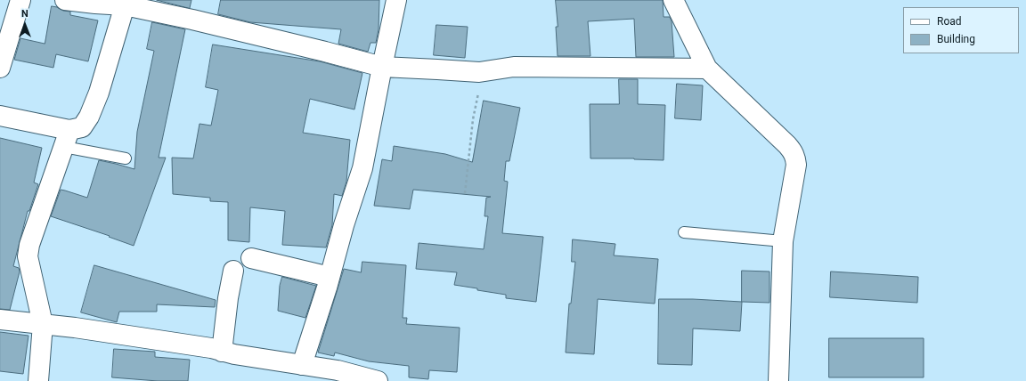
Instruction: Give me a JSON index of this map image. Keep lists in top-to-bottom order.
{
  "legend": ["Road", "Building"],
  "north": "top"
}
